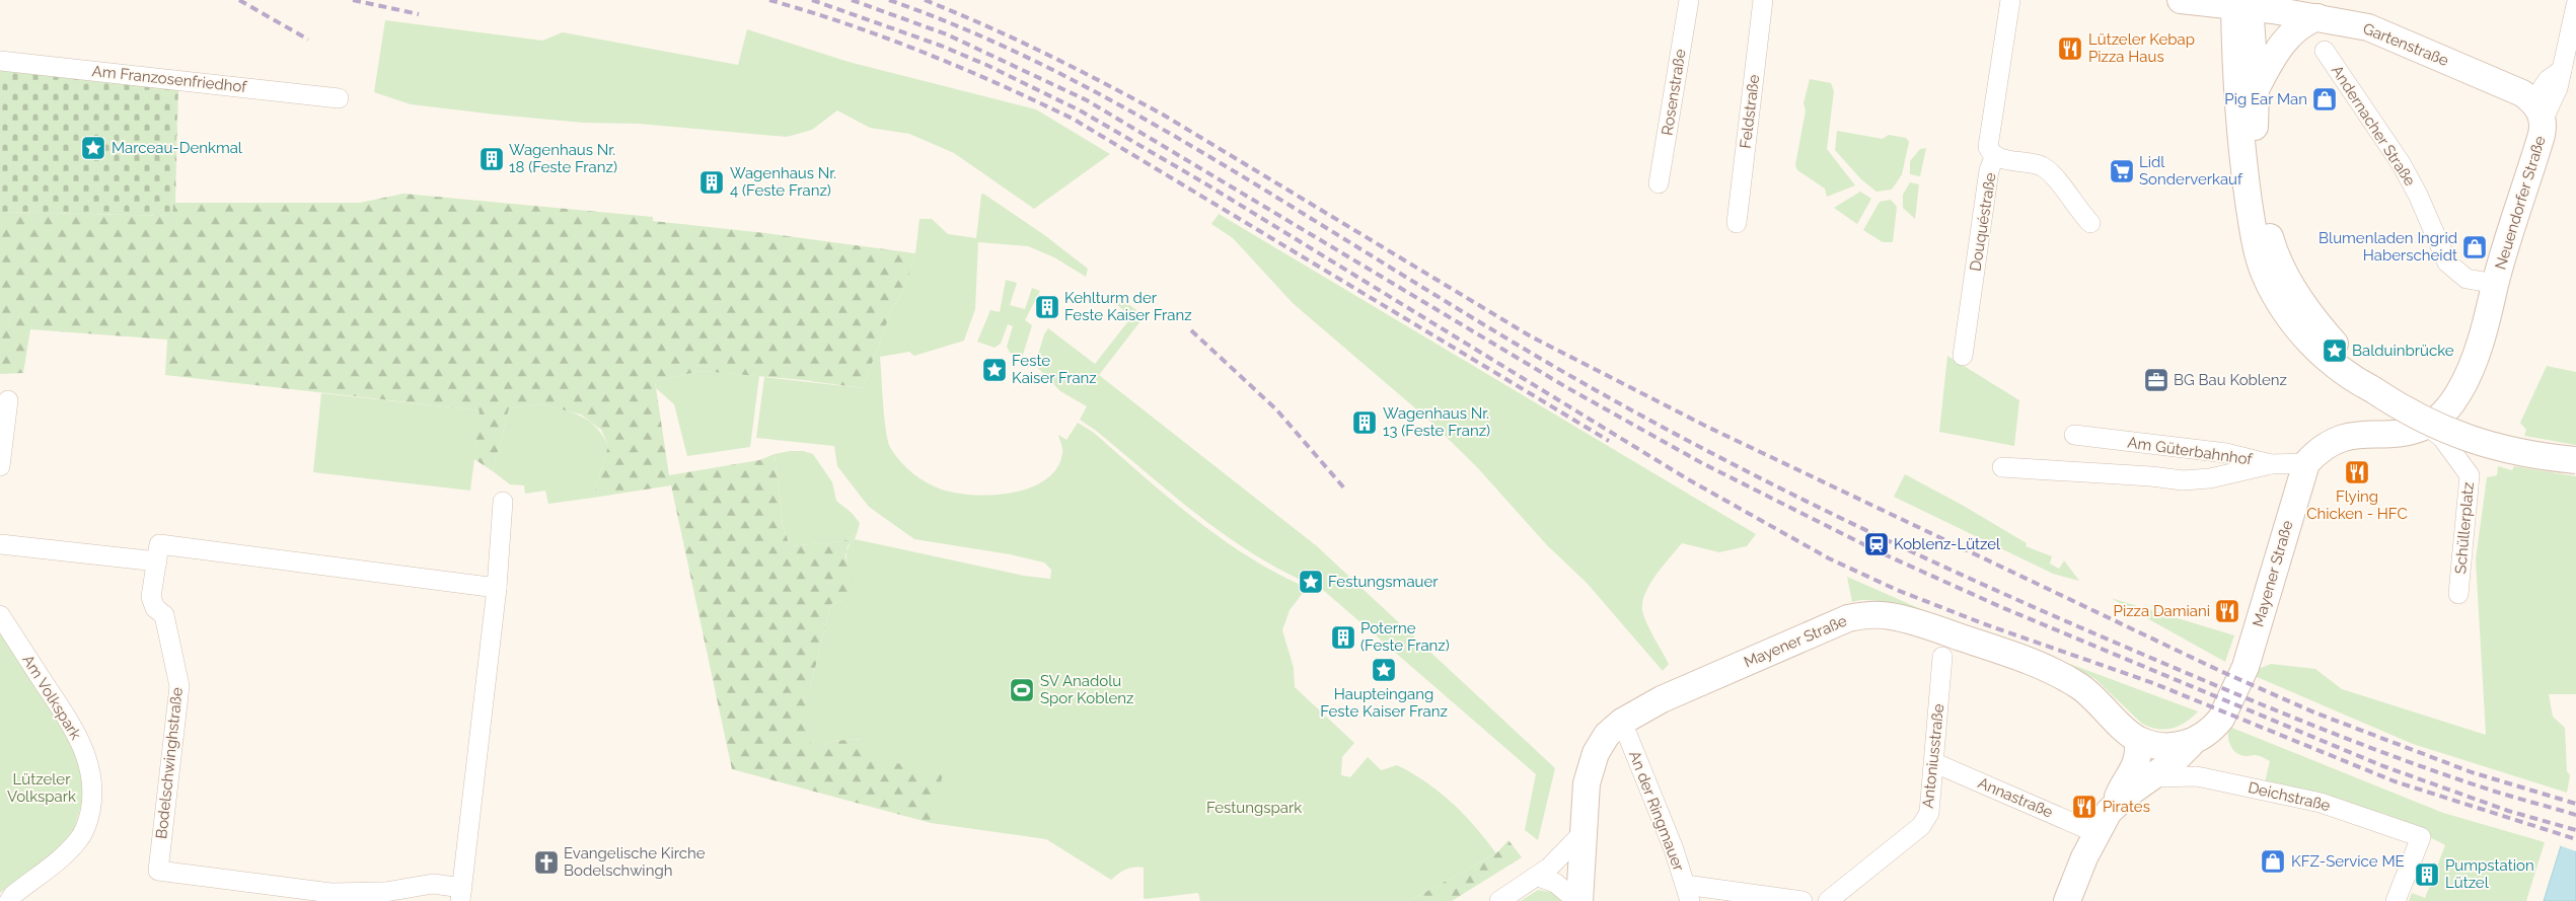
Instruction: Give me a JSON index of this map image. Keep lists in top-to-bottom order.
{
  "streets": {
    "street": [
      "Gartenstraße",
      "Am Franzosenfriedhof",
      "Rosenstraße",
      "Feldstraße",
      "Andernacher Straße",
      "Neuendorfer Straße",
      "Douquéstraße",
      "Am Güterbahnhof",
      "Schüllerplatz",
      "Mayener Straße",
      "Am Volkspark",
      "Antoniusstraße",
      "Bodelschwinghstraße",
      "Deichstraße",
      "Annastraße",
      "An der Ringmauer"
    ]
  },
  "crossings": [
    ["Gartenstraße", "Neuendorfer Straße"],
    ["Andernacher Straße", "Neuendorfer Straße"],
    ["Am Güterbahnhof", "Mayener Straße"],
    ["Schüllerplatz", "Mayener Straße"],
    ["Mayener Straße", "An der Ringmauer"],
    ["Antoniusstraße", "Annastraße"]
  ],
  "parks": ["Lützeler Volkspark", "Festungspark"],
  "places": {
    "restaurant": [
      "Lützeler Kebap Pizza Haus",
      "Flying Chicken - HFC",
      "Pizza Damiani",
      "Pirates"
    ],
    "shop": ["Pig Ear Man", "Blumenladen Ingrid Haberscheidt", "KFZ-Service ME"],
    "place": [
      "Marceau-Denkmal",
      "Balduinbrücke",
      "Feste Kaiser Franz",
      "Festungsmauer",
      "Haupteingang Feste Kaiser Franz"
    ],
    "building": [
      "Wagenhaus Nr. 18 (Feste Franz)",
      "Wagenhaus Nr. 4 (Feste Franz)",
      "Kehlturm der Feste Kaiser Franz",
      "Wagenhaus Nr. 13 (Feste Franz)",
      "Poterne (Feste Franz)",
      "Pumpstation Lützel"
    ],
    "supermarket": ["Lidl Sonderverkauf"],
    "office": ["BG Bau Koblenz"],
    "station": ["Koblenz-Lützel"],
    "sports": ["SV Anadolu Spor Koblenz"],
    "church": ["Evangelische Kirche Bodelschwingh"]
  }
}
